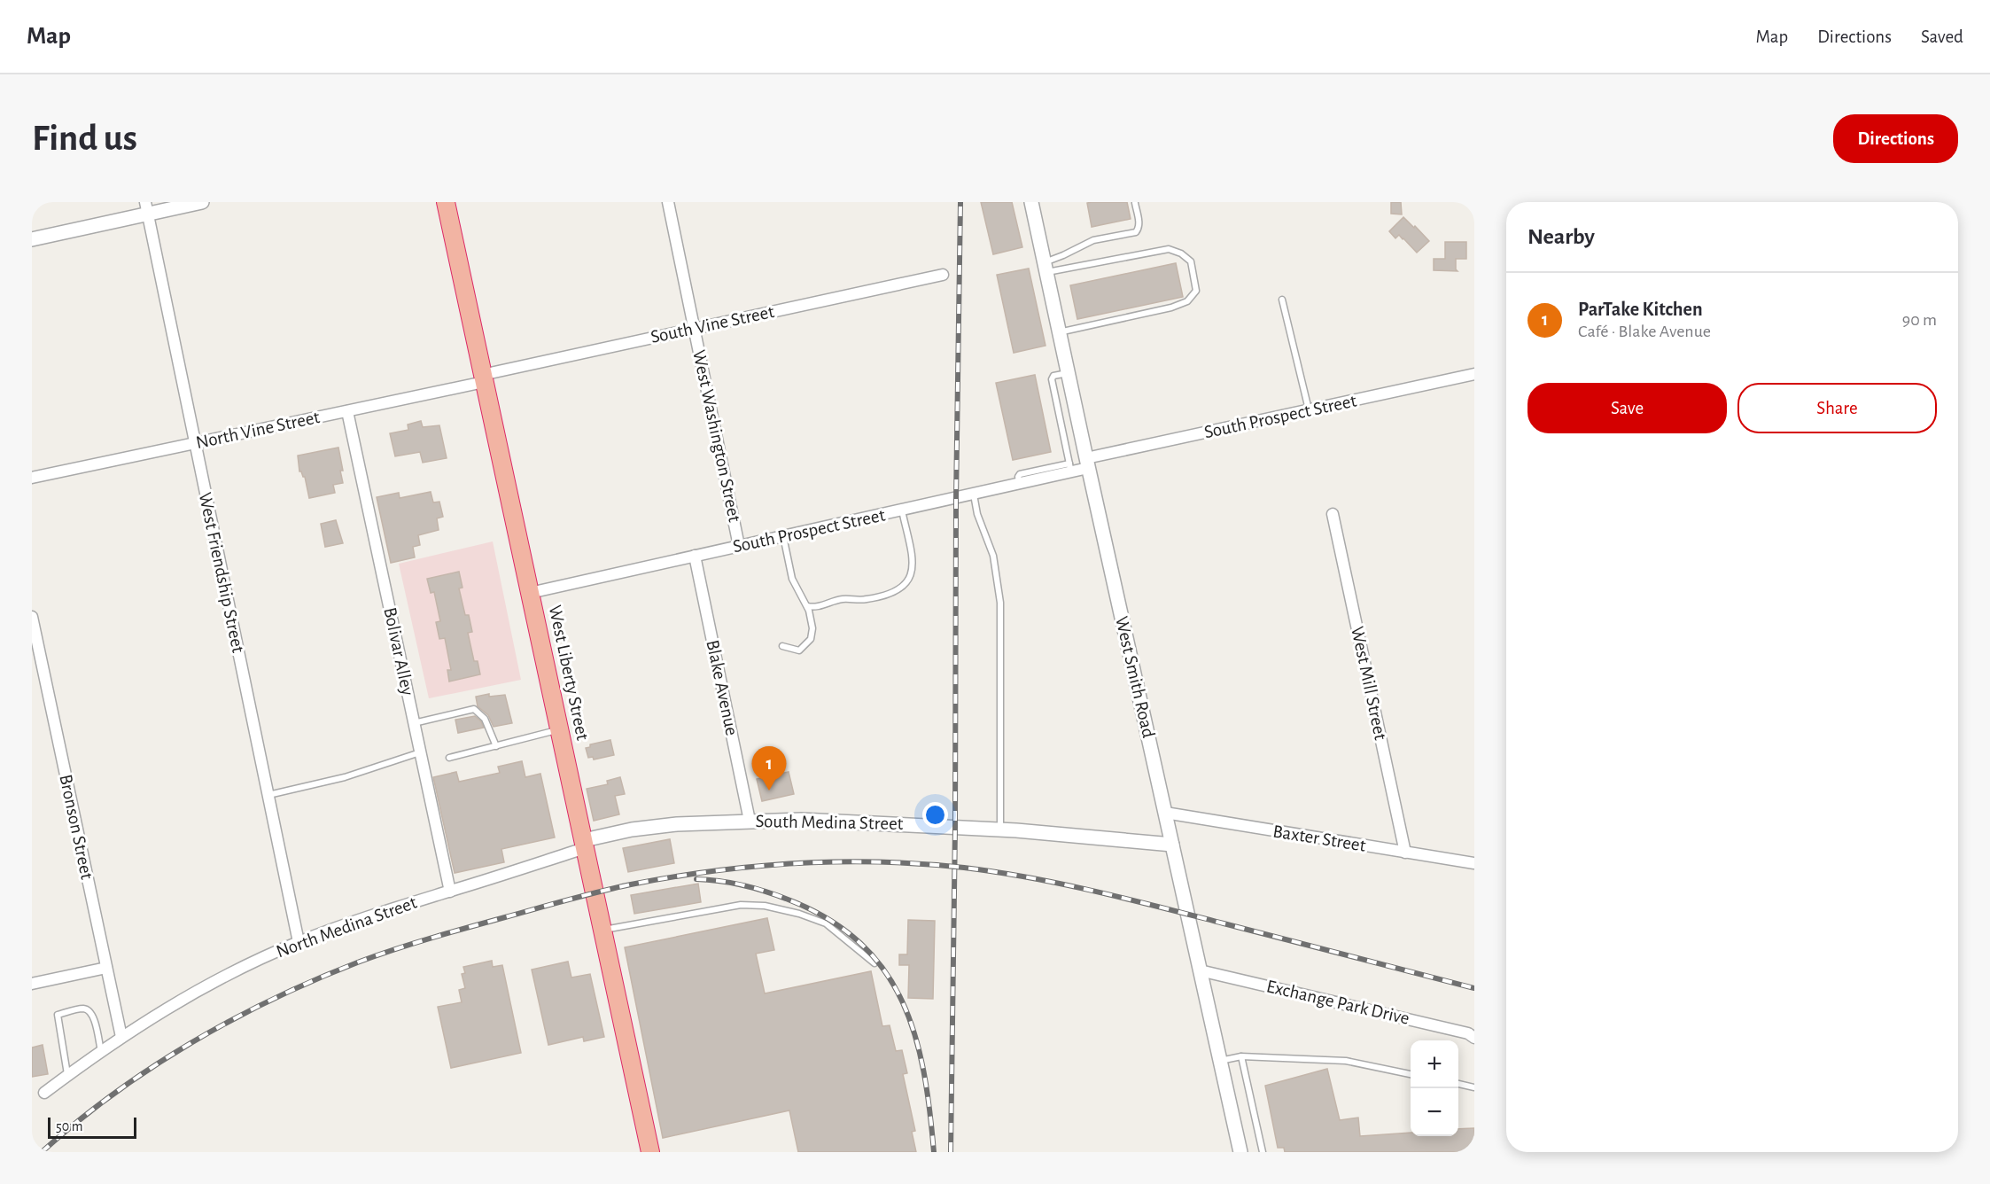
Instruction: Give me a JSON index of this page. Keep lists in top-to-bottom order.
{
  "streets": {
    "highway": ["West Liberty Street"],
    "street": [
      "South Vine Street",
      "South Prospect Street",
      "North Vine Street",
      "West Washington Street",
      "West Friendship Street",
      "Bolivar Alley",
      "West Smith Road",
      "West Mill Street",
      "Blake Avenue",
      "South Medina Street",
      "Bronson Street",
      "Baxter Street",
      "North Medina Street",
      "Exchange Park Drive"
    ]
  },
  "crossings": [
    ["South Vine Street", "North Vine Street"],
    ["South Vine Street", "West Washington Street"],
    ["South Vine Street", "West Liberty Street"],
    ["South Prospect Street", "West Washington Street"],
    ["South Prospect Street", "West Liberty Street"],
    ["South Prospect Street", "West Smith Road"],
    ["South Prospect Street", "Blake Avenue"],
    ["North Vine Street", "West Friendship Street"],
    ["North Vine Street", "Bolivar Alley"],
    ["North Vine Street", "West Liberty Street"],
    ["West Friendship Street", "North Medina Street"],
    ["Bolivar Alley", "North Medina Street"],
    ["West Liberty Street", "South Medina Street"],
    ["West Liberty Street", "North Medina Street"],
    ["West Smith Road", "South Medina Street"],
    ["West Smith Road", "Baxter Street"],
    ["West Smith Road", "Exchange Park Drive"],
    ["West Mill Street", "Baxter Street"],
    ["Blake Avenue", "South Medina Street"],
    ["South Medina Street", "North Medina Street"],
    ["Bronson Street", "North Medina Street"]
  ],
  "scale_bar": "50 m",
  "page": {
    "header": "Map",
    "nav": ["Map", "Directions", "Saved"],
    "buttons": [
      "Directions",
      ["Save", "Share"]
    ],
    "title": "Find us",
    "heading": "Nearby",
    "list": [
      {
        "mark": "1",
        "name": "ParTake Kitchen",
        "note": "Café · Blake Avenue",
        "value": "90 m"
      }
    ],
    "pins": "1",
    "map_buttons": ["+", "−"],
    "scale": "50 m"
  }
}
